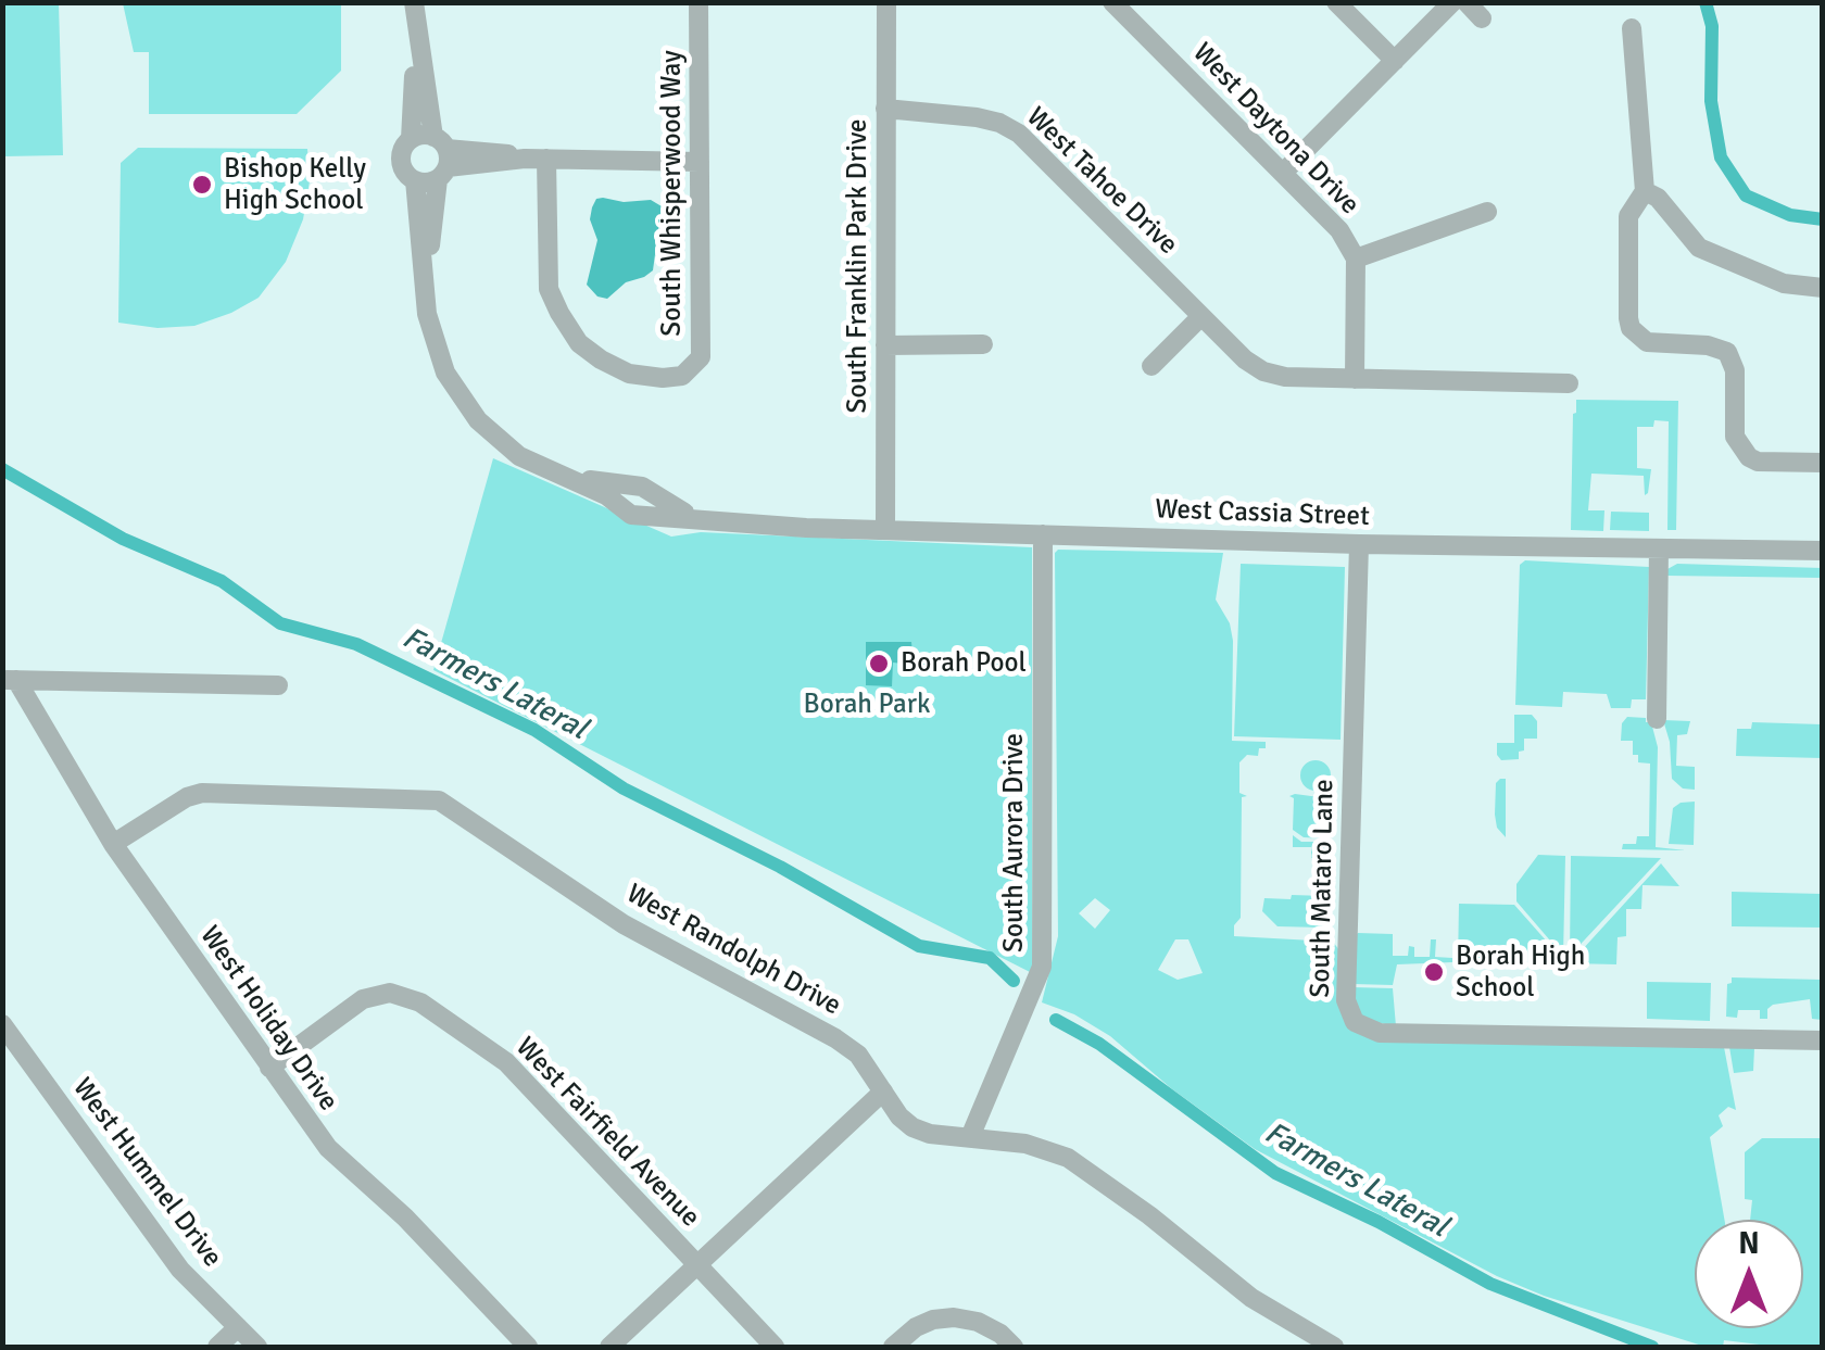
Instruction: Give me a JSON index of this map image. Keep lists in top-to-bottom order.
{
  "streets": {
    "street": [
      "West Daytona Drive",
      "West Tahoe Drive",
      "South Whisperwood Way",
      "South Franklin Park Drive",
      "West Cassia Street",
      "South Aurora Drive",
      "South Mataro Lane",
      "West Randolph Drive",
      "West Holiday Drive",
      "West Fairfield Avenue",
      "West Hummel Drive"
    ]
  },
  "crossings": [
    ["West Daytona Drive", "West Tahoe Drive"],
    ["West Tahoe Drive", "South Franklin Park Drive"],
    ["South Franklin Park Drive", "West Cassia Street"],
    ["West Cassia Street", "South Aurora Drive"],
    ["West Cassia Street", "South Mataro Lane"],
    ["South Aurora Drive", "West Randolph Drive"],
    ["West Randolph Drive", "West Holiday Drive"],
    ["West Holiday Drive", "West Fairfield Avenue"]
  ],
  "water": ["Farmers Lateral"],
  "parks": ["Borah Park"],
  "places": ["Bishop Kelly High School", "Borah Pool", "Borah High School"],
  "north": "top"
}
